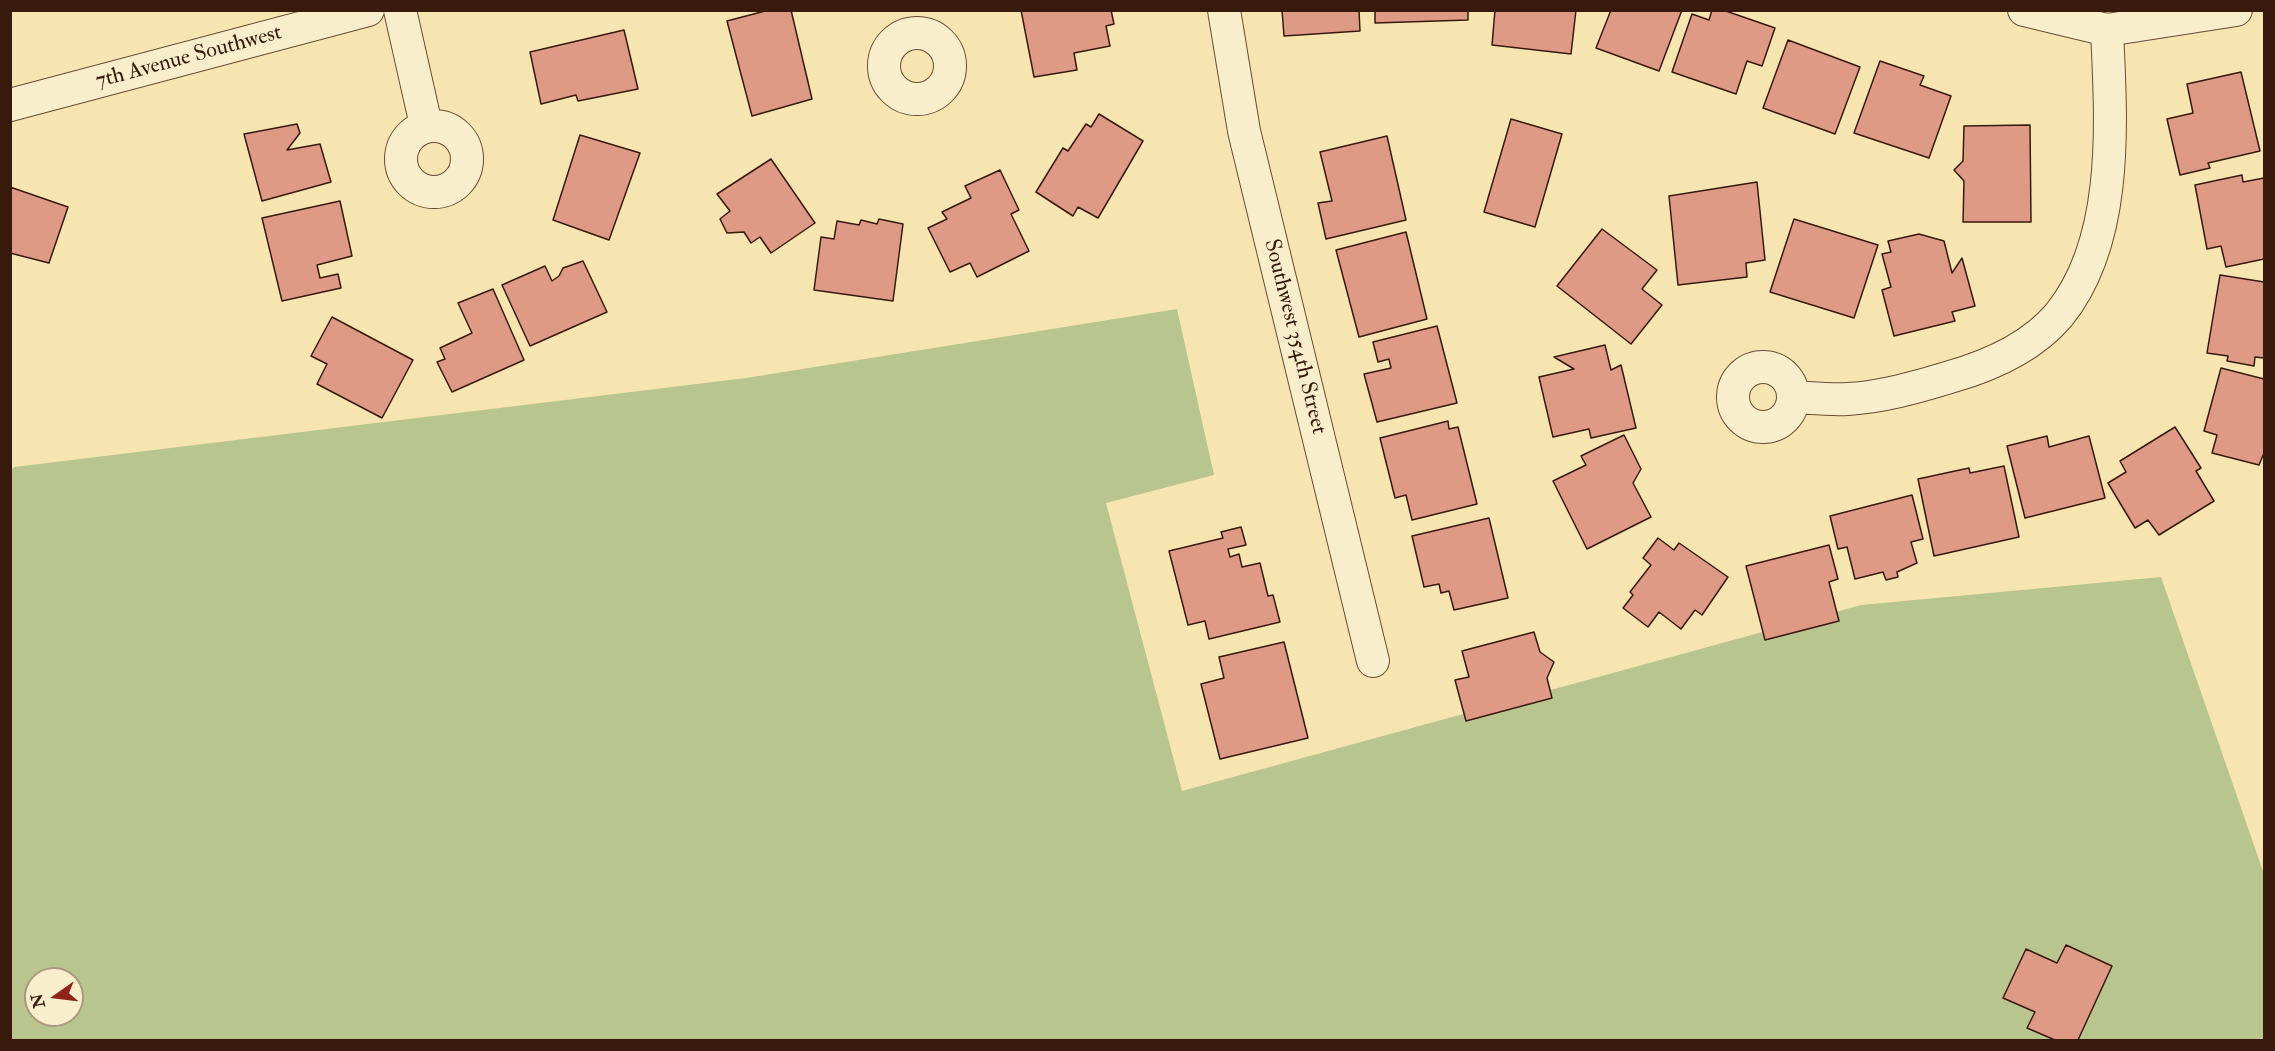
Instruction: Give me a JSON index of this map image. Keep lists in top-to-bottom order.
{
  "streets": {
    "street": ["7th Avenue Southwest", "Southwest 354th Street"]
  },
  "north": "left"
}
